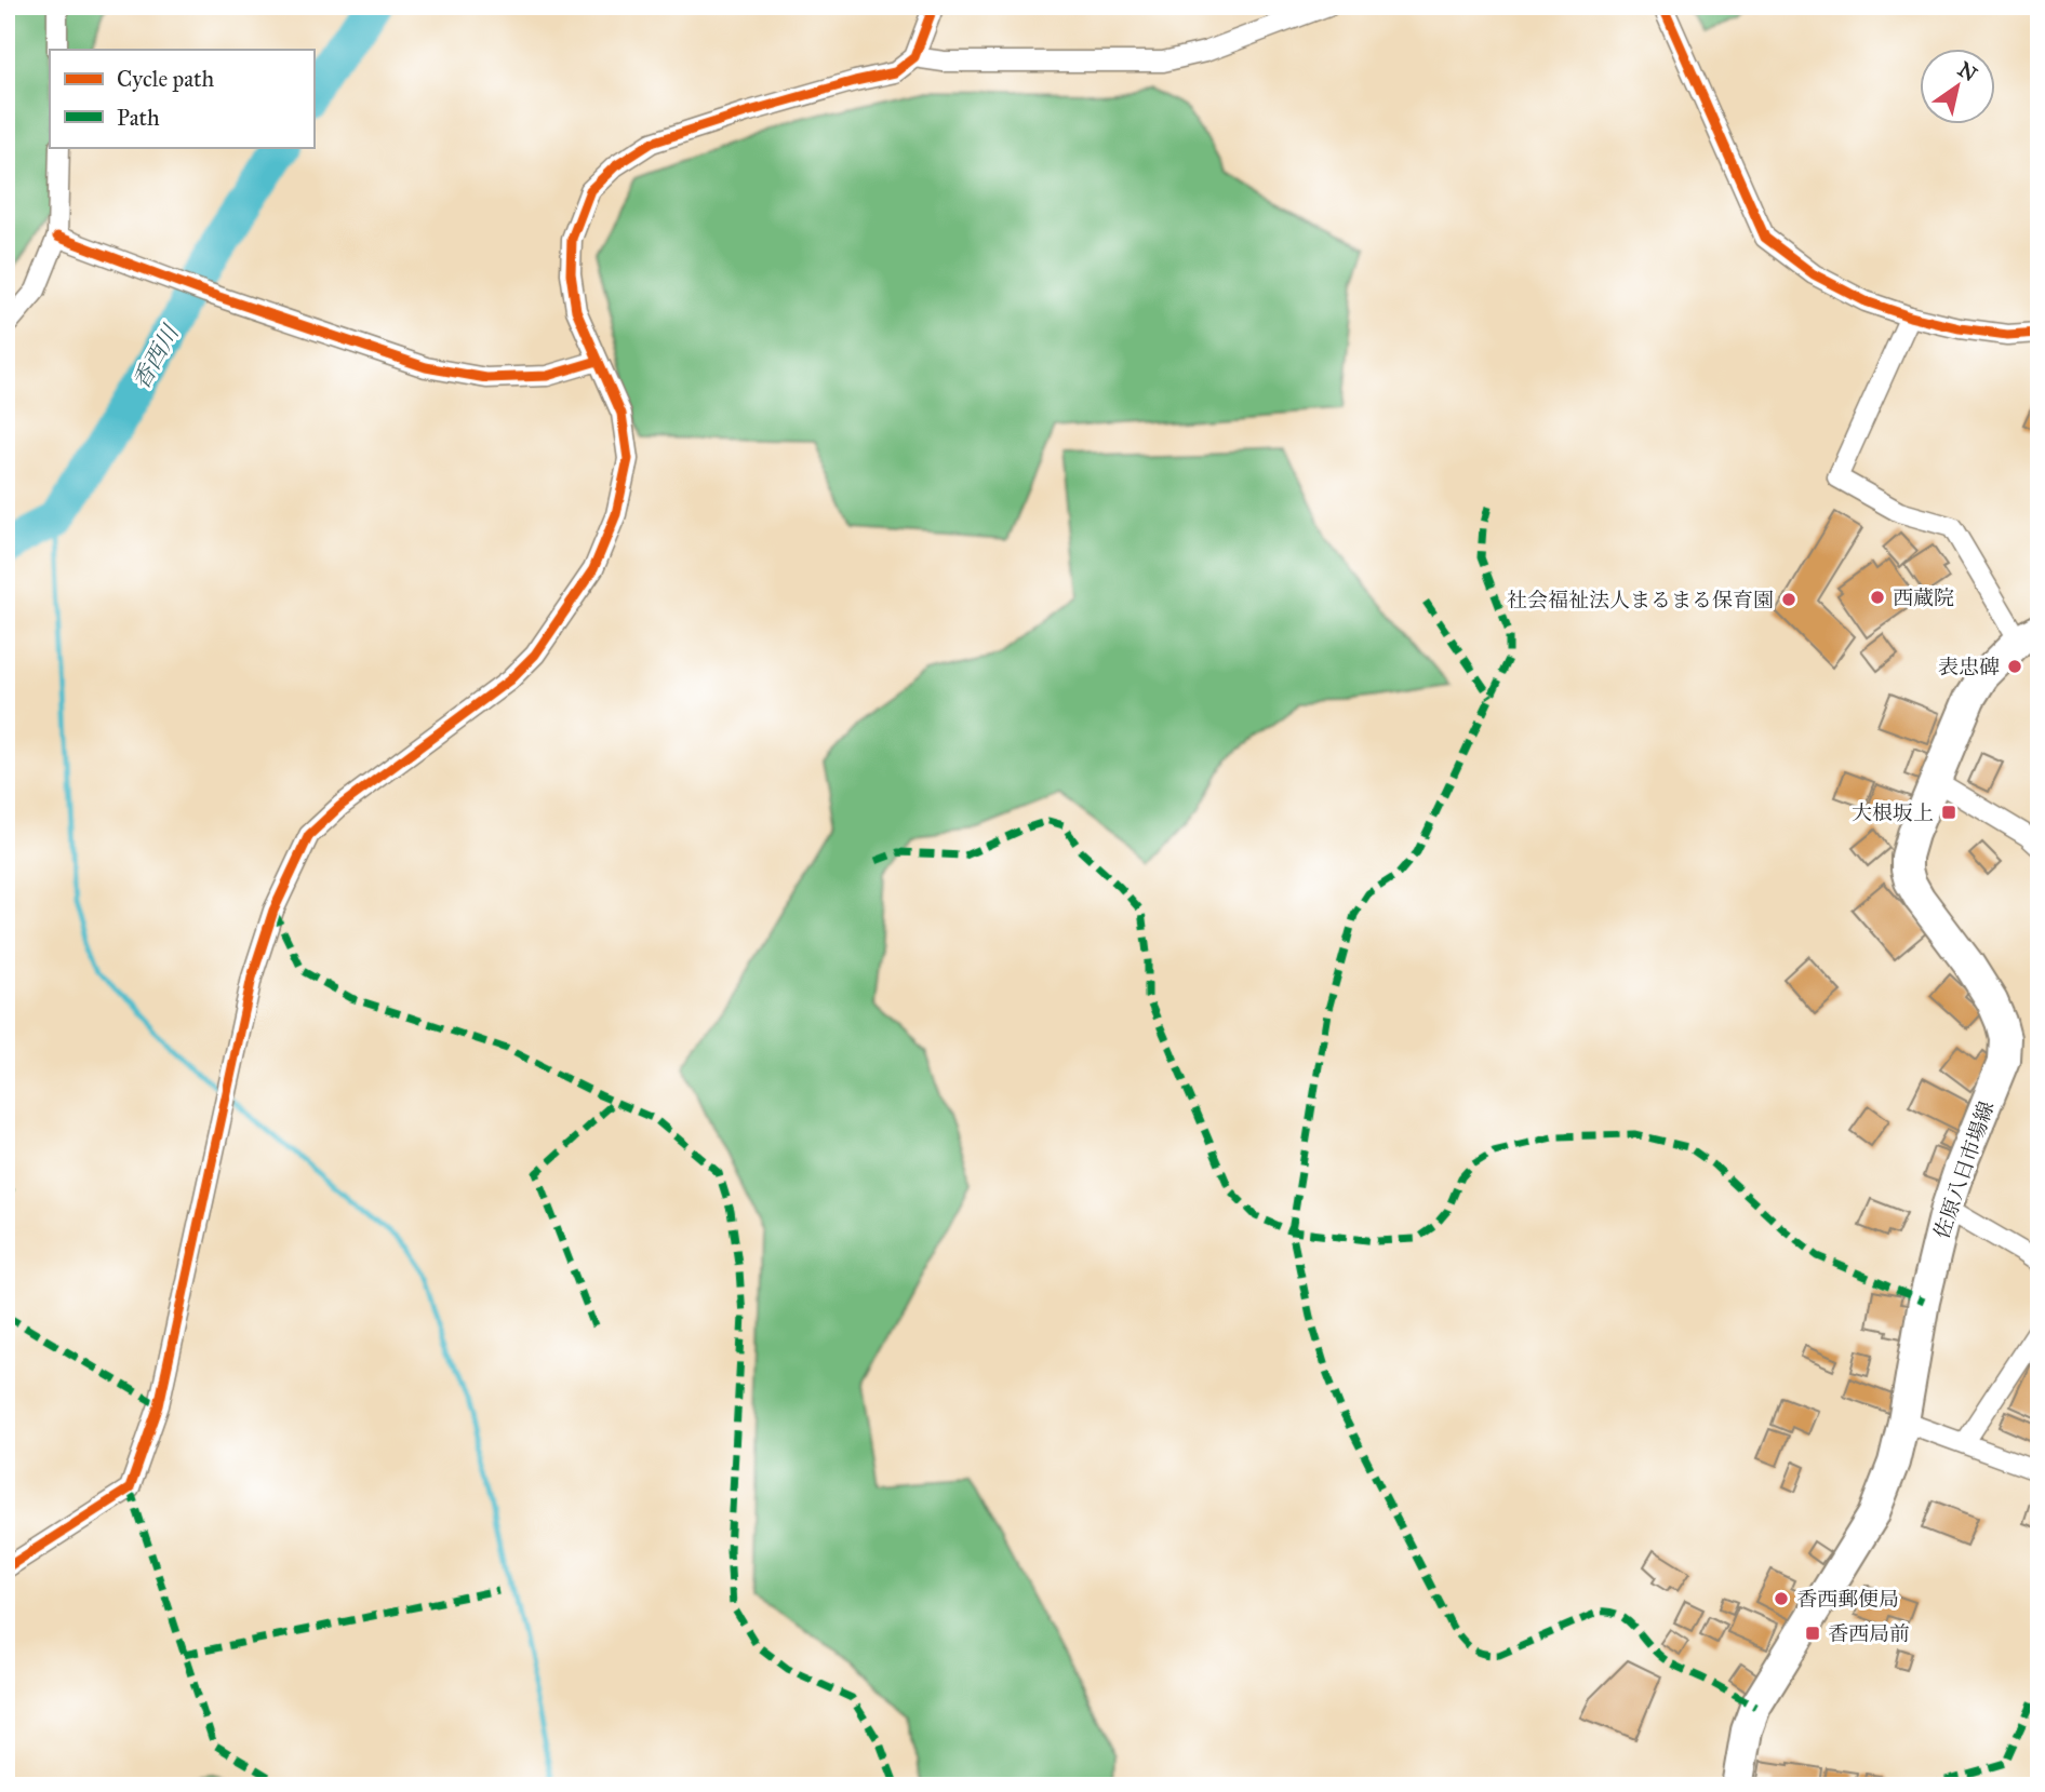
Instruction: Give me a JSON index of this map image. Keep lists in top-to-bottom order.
{
  "streets": {
    "main road": ["佐原八日市場線"]
  },
  "water": ["香西川"],
  "places": {
    "other": [
      "西蔵院",
      "社会福祉法人まるまる保育園",
      "表忠碑",
      "香西郵便局"
    ],
    "transit": ["大根坂上", "香西局前"]
  },
  "legend": ["Cycle path", "Path"],
  "north": "top right"
}
